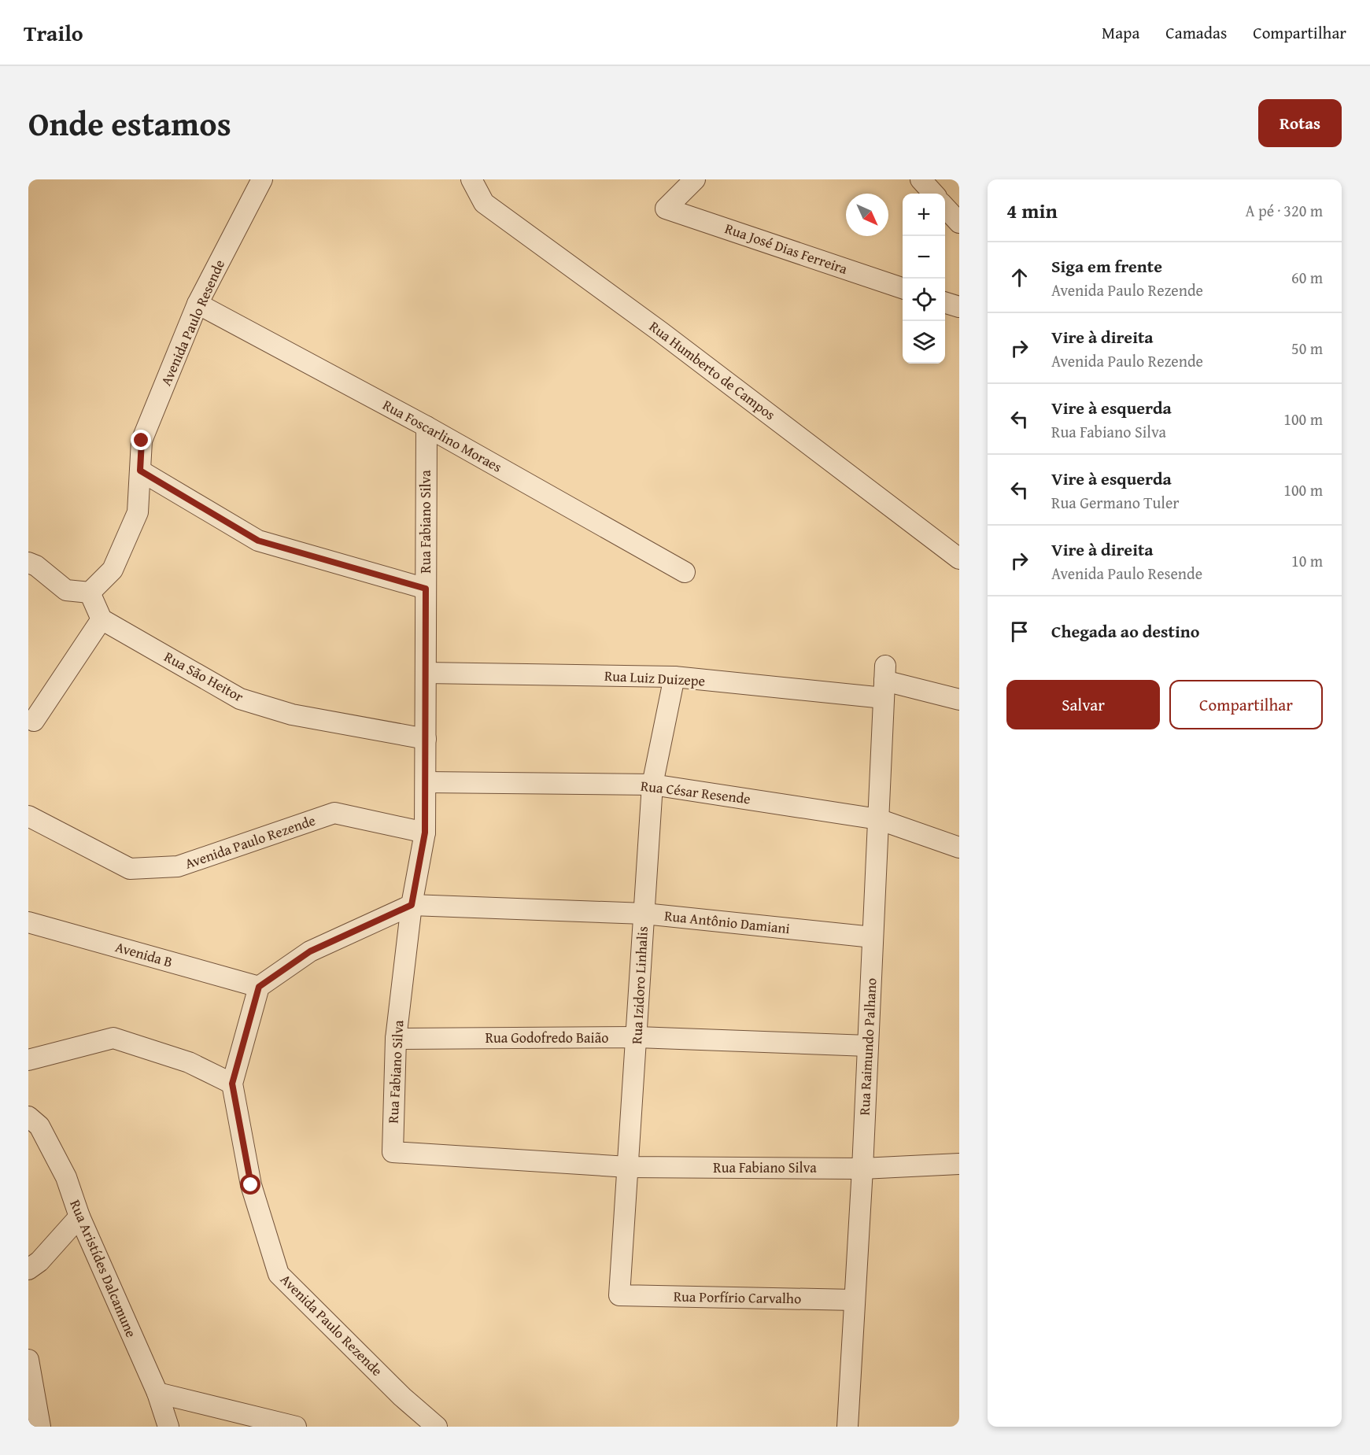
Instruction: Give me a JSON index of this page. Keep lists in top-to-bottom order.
{
  "streets": {
    "street": [
      "Rua José Dias Ferreira",
      "Avenida Paulo Resende",
      "Rua Humberto de Campos",
      "Rua Foscarlino Moraes",
      "Rua Fabiano Silva",
      "Rua São Heitor",
      "Rua Luiz Duizepe",
      "Rua César Resende",
      "Avenida Paulo Rezende",
      "Rua Antônio Damiani",
      "Avenida B",
      "Rua Izidoro Linhalis",
      "Rua Godofredo Baião",
      "Rua Raimundo Palhano",
      "Rua Aristídes Dalcamune",
      "Rua Porfírio Carvalho"
    ]
  },
  "crossings": [
    ["Avenida Paulo Resende", "Rua Foscarlino Moraes"],
    ["Rua Foscarlino Moraes", "Rua Fabiano Silva"],
    ["Rua Fabiano Silva", "Rua São Heitor"],
    ["Rua Fabiano Silva", "Rua Luiz Duizepe"],
    ["Rua Fabiano Silva", "Rua César Resende"],
    ["Rua Fabiano Silva", "Avenida Paulo Rezende"],
    ["Rua Fabiano Silva", "Rua Antônio Damiani"],
    ["Rua Fabiano Silva", "Rua Izidoro Linhalis"],
    ["Rua Fabiano Silva", "Rua Godofredo Baião"],
    ["Rua Fabiano Silva", "Rua Raimundo Palhano"],
    ["Rua Luiz Duizepe", "Rua Izidoro Linhalis"],
    ["Rua Luiz Duizepe", "Rua Raimundo Palhano"],
    ["Rua César Resende", "Rua Izidoro Linhalis"],
    ["Rua César Resende", "Rua Raimundo Palhano"],
    ["Avenida Paulo Rezende", "Avenida B"],
    ["Rua Antônio Damiani", "Rua Izidoro Linhalis"],
    ["Rua Antônio Damiani", "Rua Raimundo Palhano"],
    ["Rua Izidoro Linhalis", "Rua Godofredo Baião"],
    ["Rua Izidoro Linhalis", "Rua Porfírio Carvalho"],
    ["Rua Godofredo Baião", "Rua Raimundo Palhano"],
    ["Rua Raimundo Palhano", "Rua Porfírio Carvalho"]
  ],
  "north": "bottom right",
  "page": {
    "header": "Trailo",
    "nav": ["Mapa", "Camadas", "Compartilhar"],
    "title": "Onde estamos",
    "buttons": [
      "Rotas",
      ["Salvar", "Compartilhar"]
    ],
    "heading": ["4 min", "A pé · 320 m"],
    "map_buttons": ["+", "−"],
    "list": [
      ["Siga em frente", "Avenida Paulo Rezende", "60 m"],
      ["Vire à direita", "Avenida Paulo Rezende", "50 m"],
      ["Vire à esquerda", "Rua Fabiano Silva", "100 m"],
      ["Vire à esquerda", "Rua Germano Tuler", "100 m"],
      ["Vire à direita", "Avenida Paulo Resende", "10 m"],
      "Chegada ao destino"
    ]
  }
}
